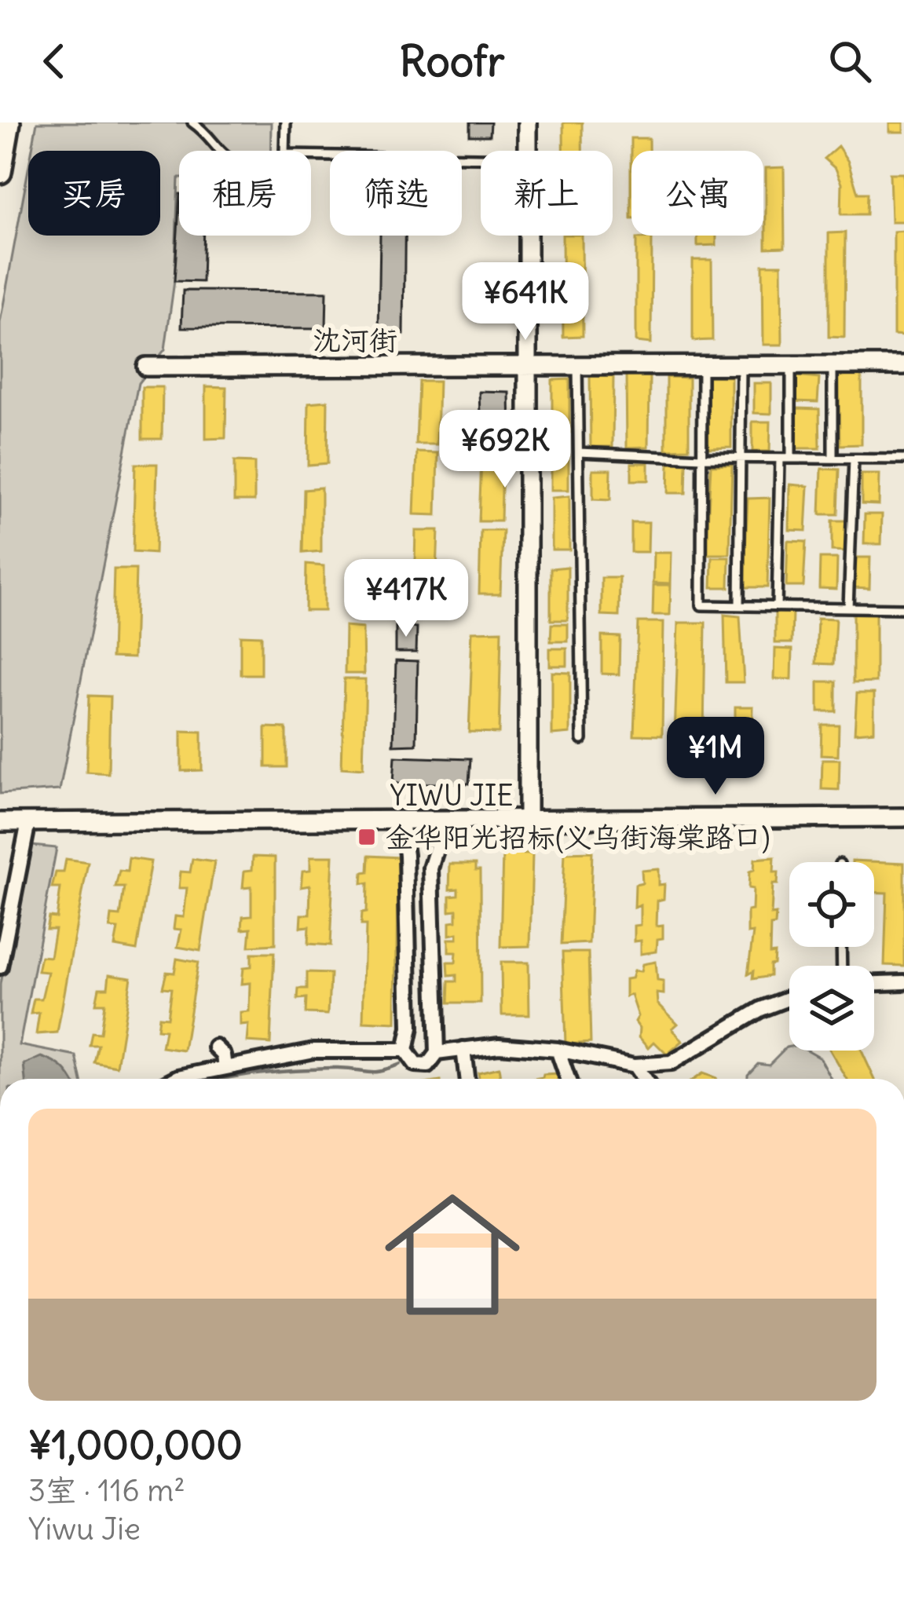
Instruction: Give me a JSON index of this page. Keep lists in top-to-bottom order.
{
  "streets": {
    "street": ["沈河街", "YIWU JIE"]
  },
  "places": {
    "transit": ["金华阳光招标(义乌街海棠路口)"]
  },
  "page": {
    "header": "Roofr",
    "chip": [
      "买房",
      "租房",
      "筛选",
      "新上",
      "公寓"
    ],
    "price": [
      "¥641K",
      "¥692K",
      "¥417K",
      "¥1M"
    ],
    "list": [
      {
        "name": "¥1,000,000",
        "note": "3室 · 116 m² · Yiwu Jie"
      }
    ]
  }
}
